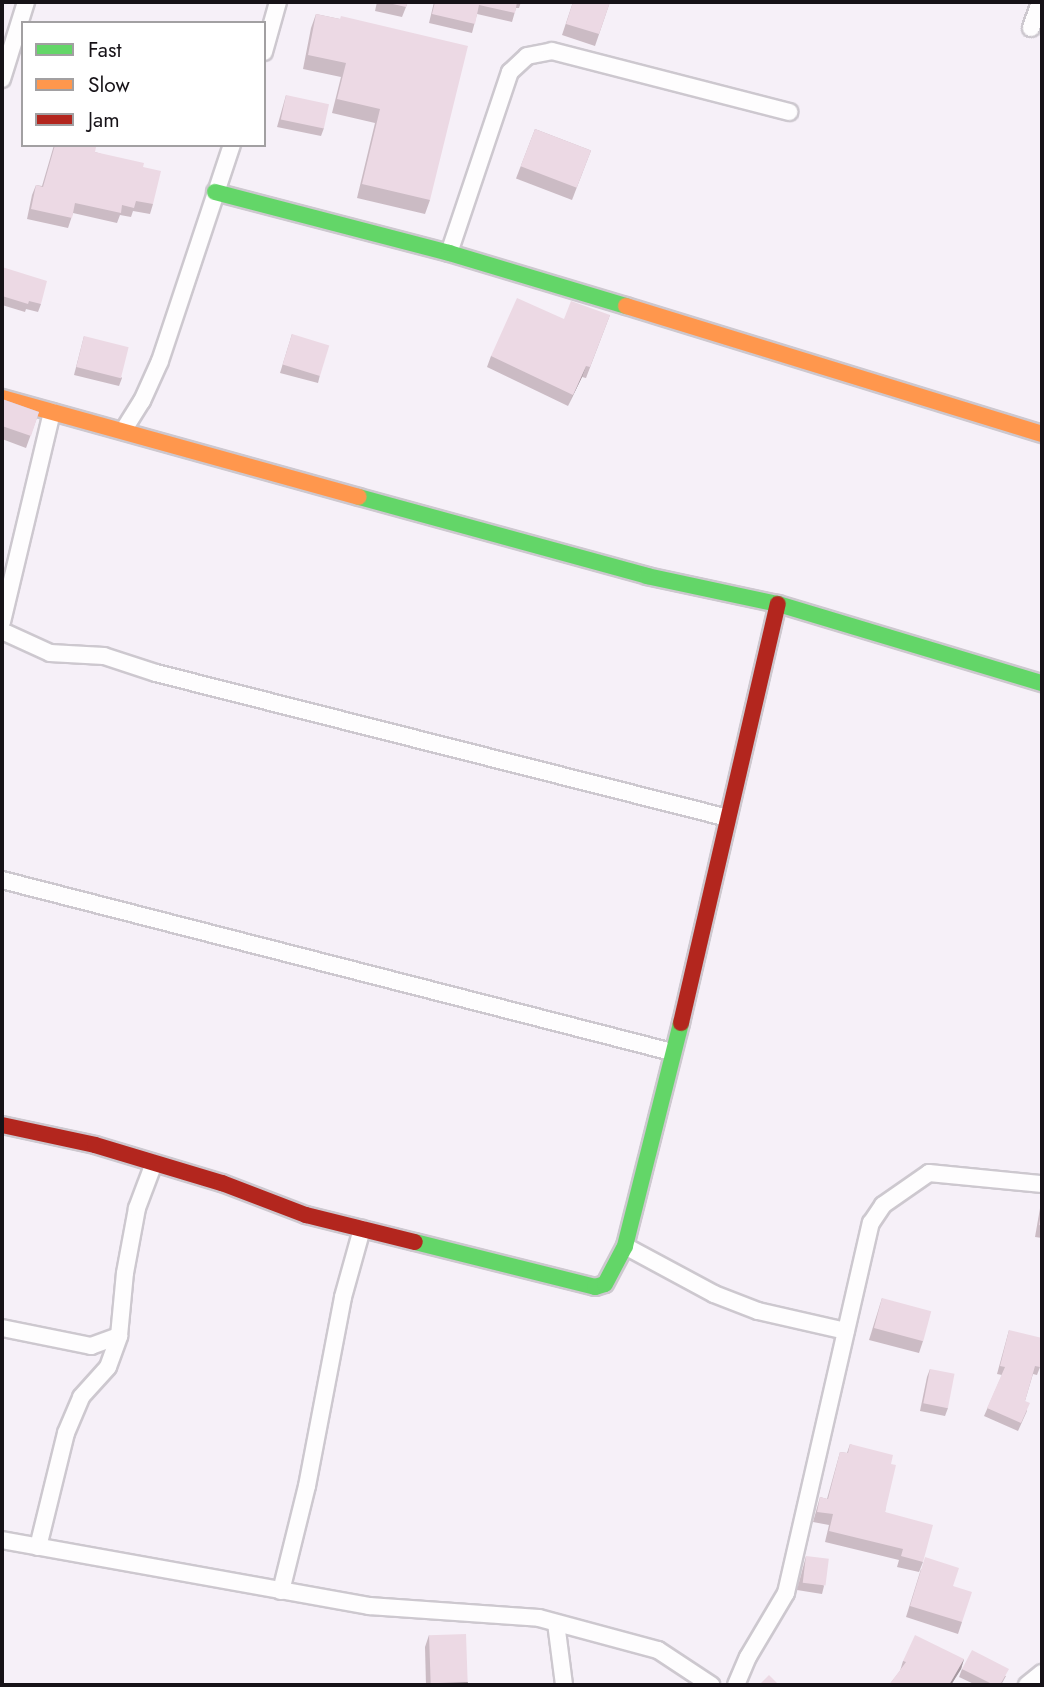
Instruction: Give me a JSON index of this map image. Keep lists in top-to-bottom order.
{
  "legend": ["Fast", "Slow", "Jam"]
}
